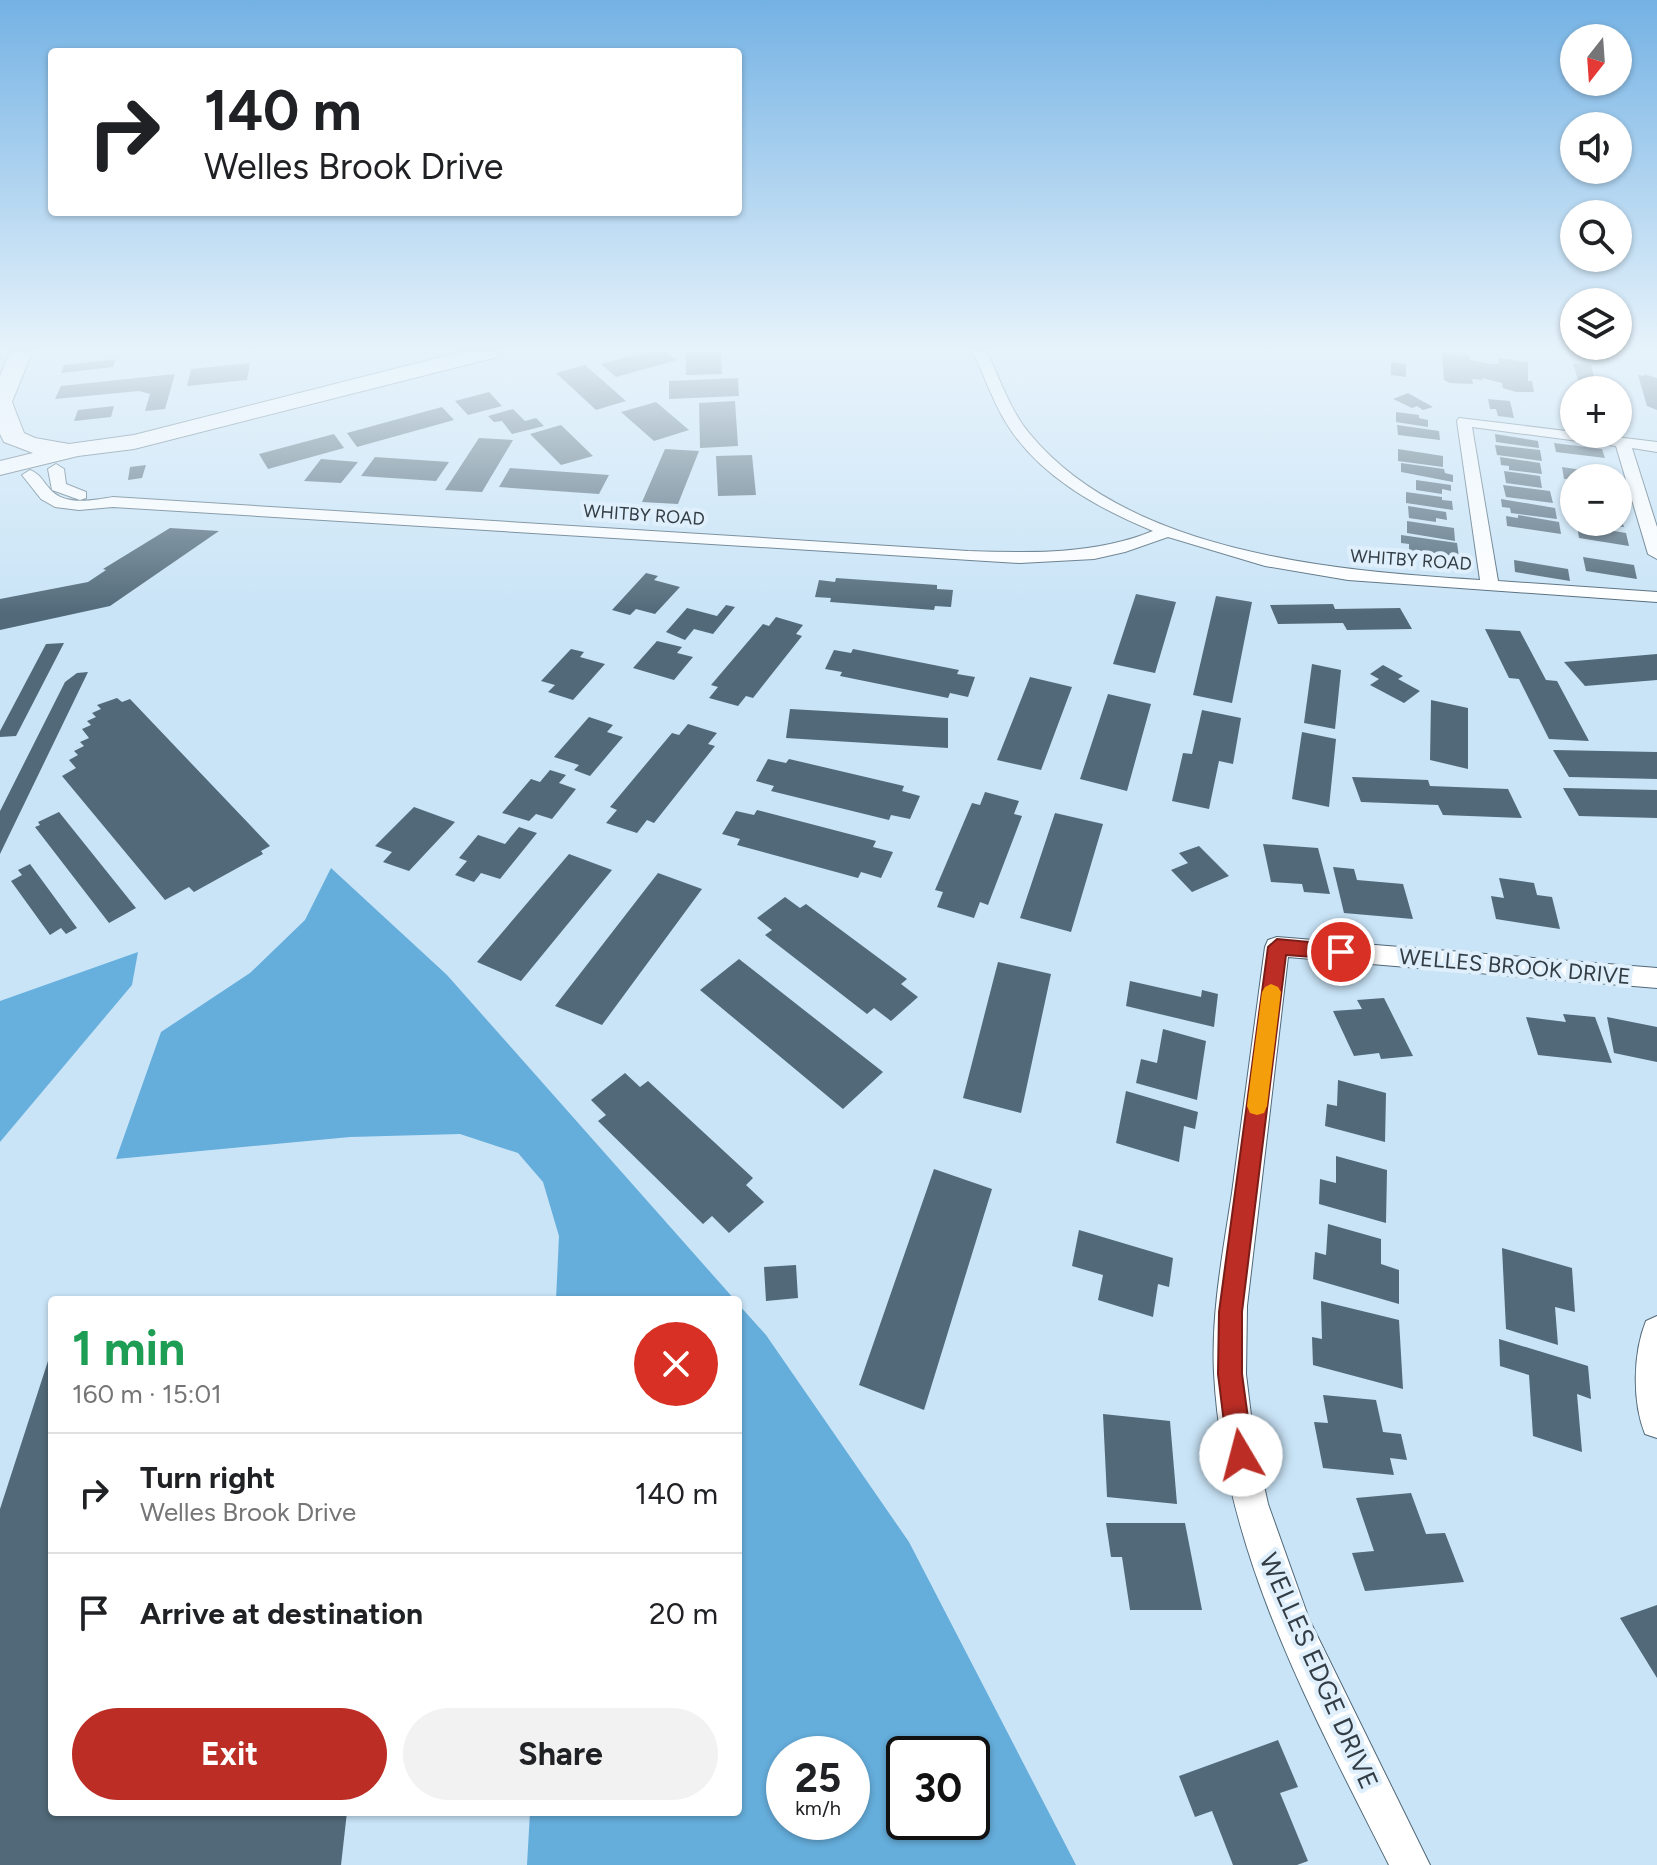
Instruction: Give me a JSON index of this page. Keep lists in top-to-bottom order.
{
  "streets": {
    "street": ["WHITBY ROAD", "WELLES BROOK DRIVE", "WELLES EDGE DRIVE"]
  },
  "crossings": [
    ["WELLES BROOK DRIVE", "WELLES EDGE DRIVE"]
  ],
  "north": "bottom",
  "page": {
    "map_buttons": ["+", "−"],
    "turn": ["140 m", "Welles Brook Drive"],
    "heading": ["1 min", "160 m · 15:01"],
    "list": [
      {
        "name": "Turn right",
        "note": "Welles Brook Drive",
        "value": "140 m"
      },
      {
        "name": "Arrive at destination",
        "value": "20 m"
      }
    ],
    "buttons": ["Exit", "Share"],
    "speed": "25 km/h",
    "limit": "30"
  }
}
